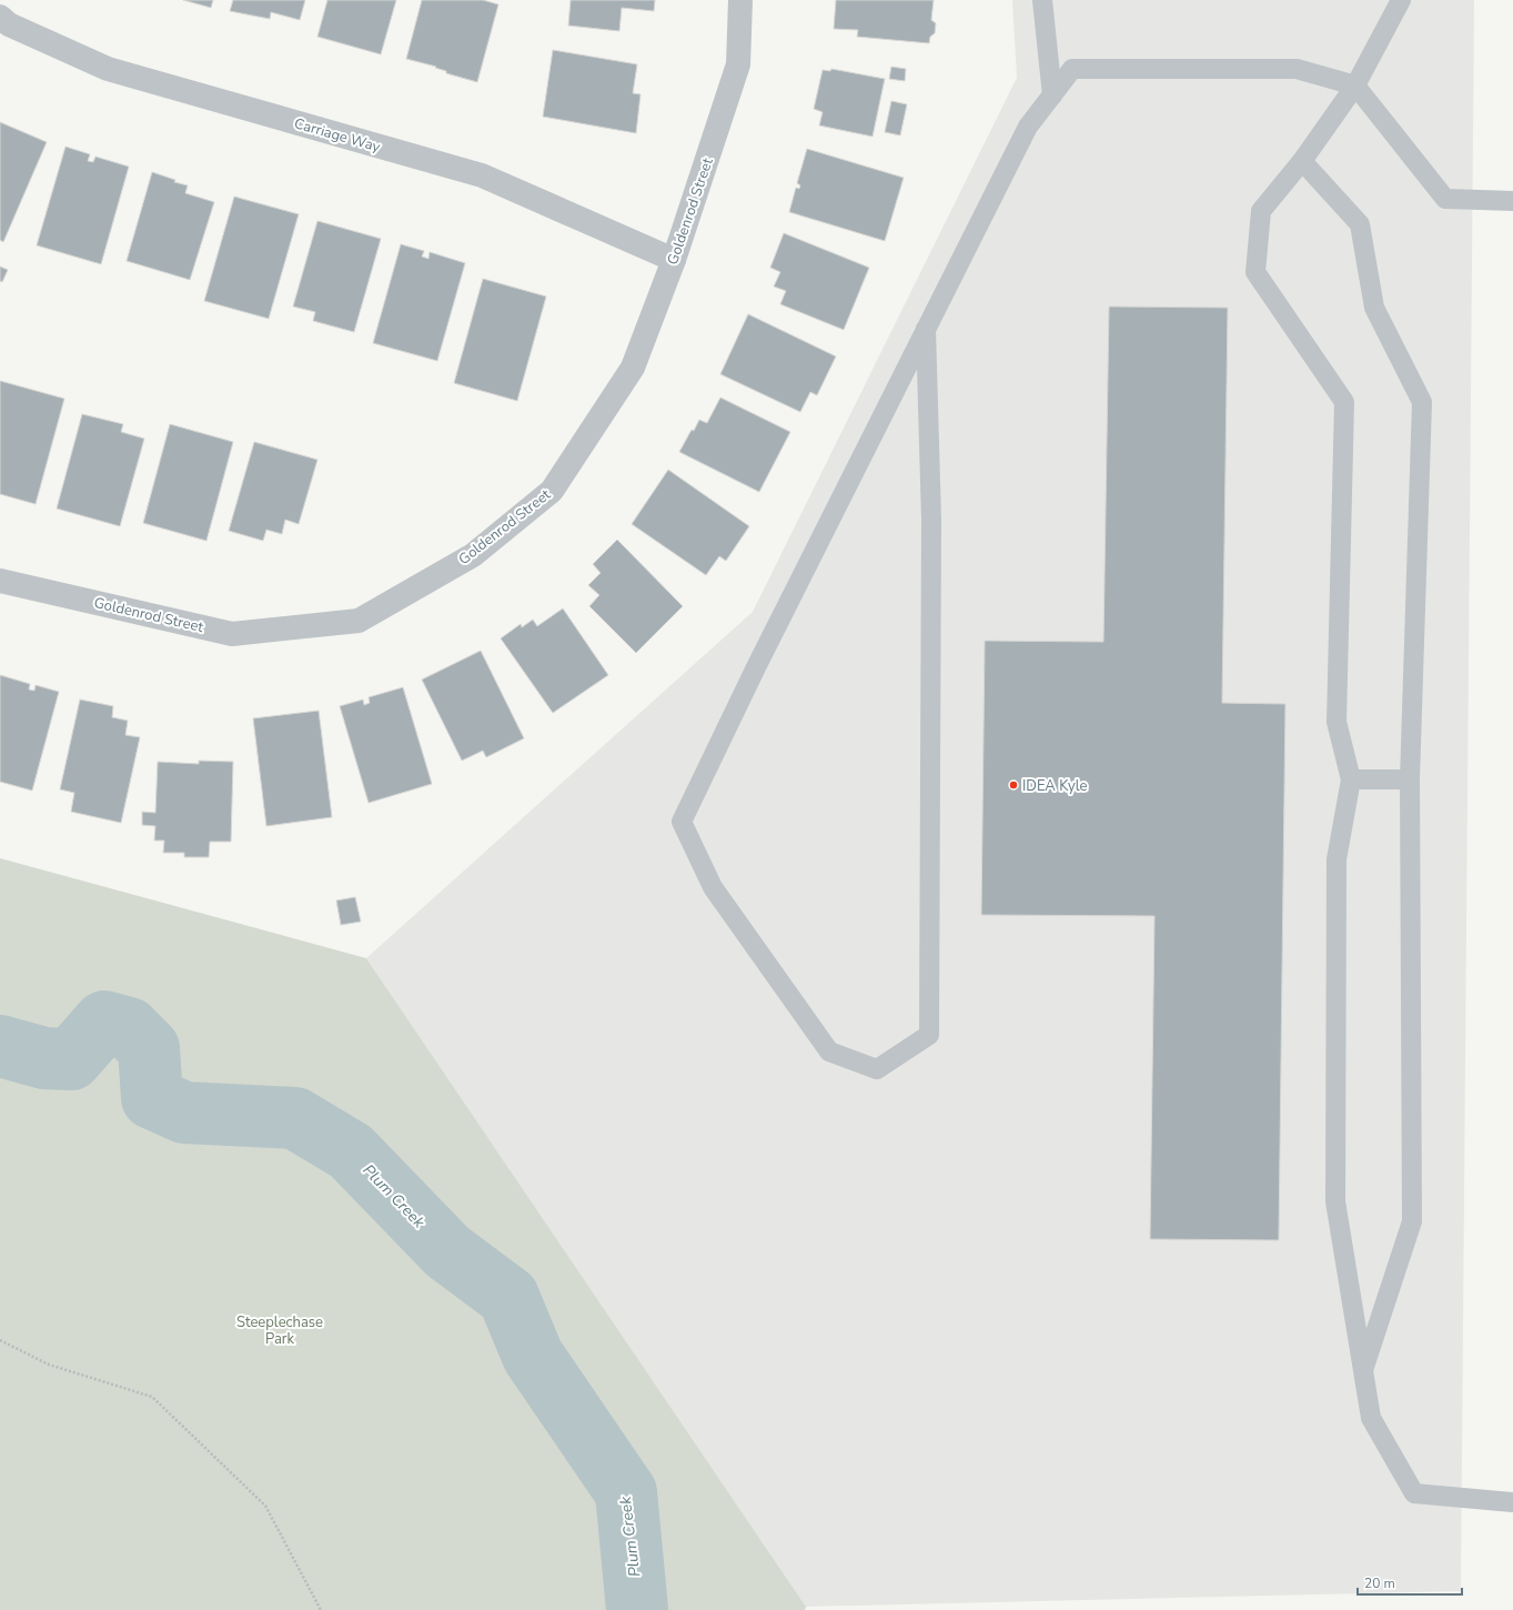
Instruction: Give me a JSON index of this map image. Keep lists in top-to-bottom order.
{
  "streets": {
    "street": ["Carriage Way", "Goldenrod Street"]
  },
  "crossings": [
    ["Carriage Way", "Goldenrod Street"]
  ],
  "water": ["Plum Creek"],
  "parks": ["Steeplechase Park"],
  "places": ["IDEA Kyle"],
  "scale_bar": "20 m"
}
